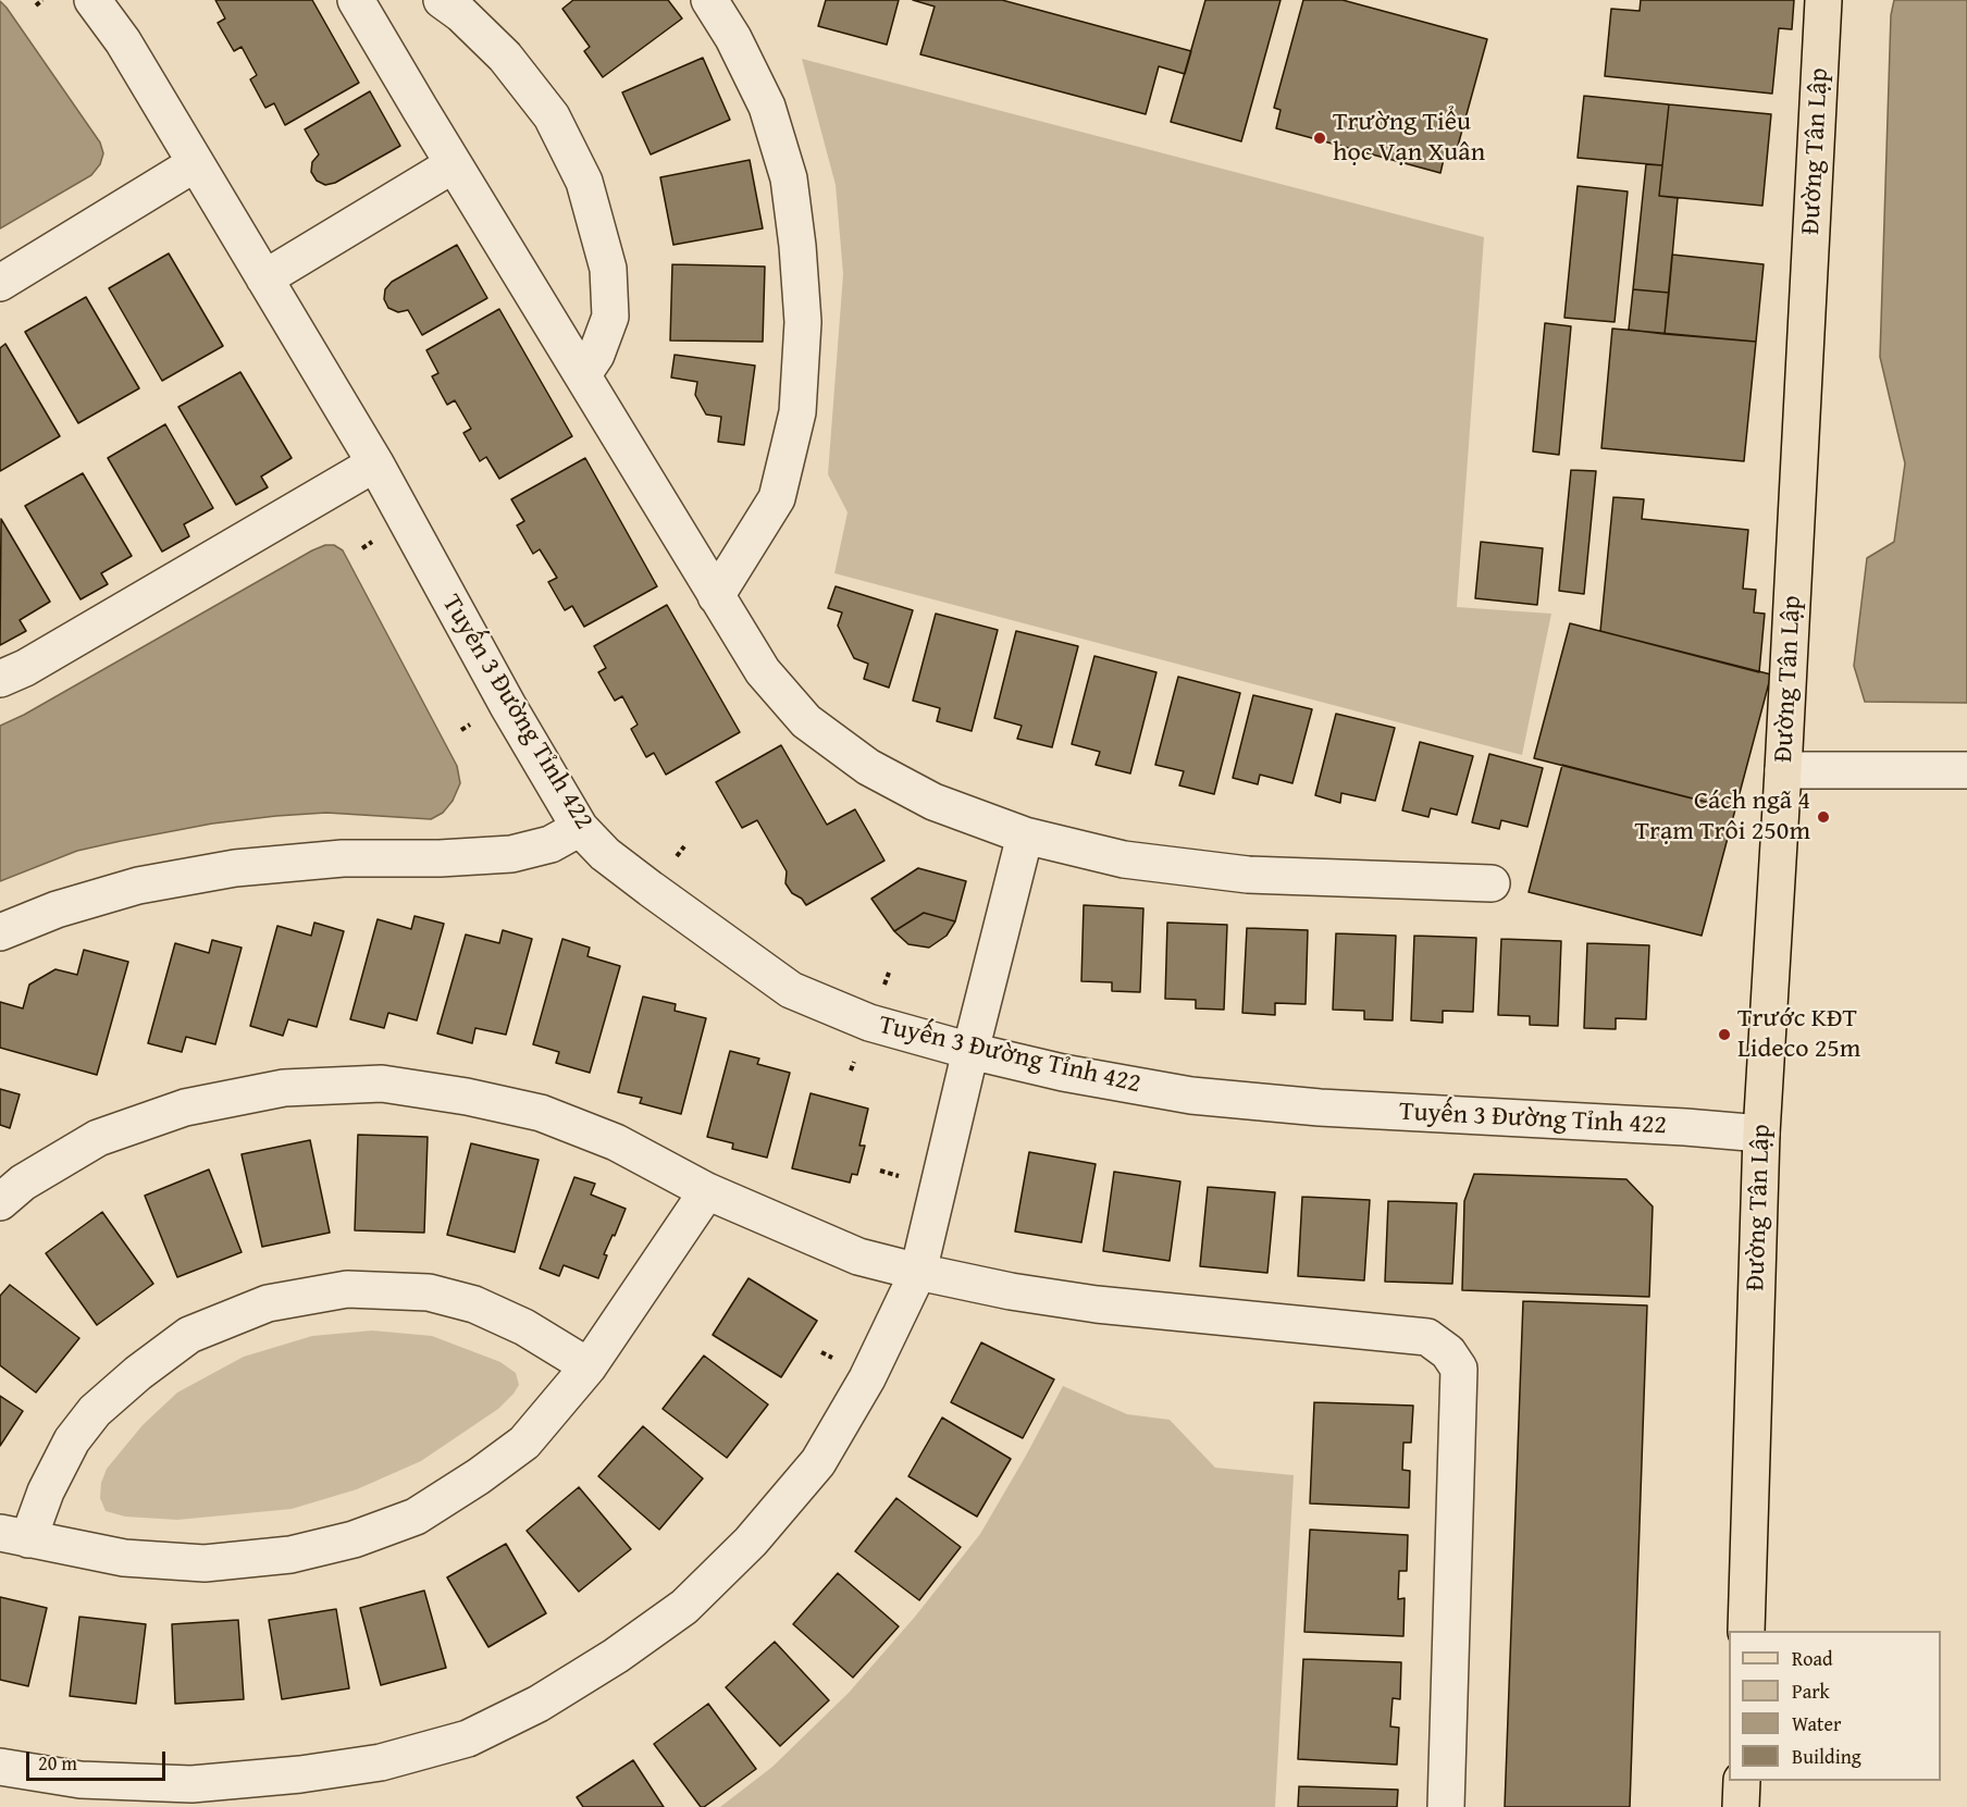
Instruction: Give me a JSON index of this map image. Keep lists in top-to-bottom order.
{
  "streets": {
    "main road": ["Đường Tân Lập"],
    "street": ["Tuyến 3 Đường Tỉnh 422"]
  },
  "crossings": [
    ["Đường Tân Lập", "Tuyến 3 Đường Tỉnh 422"]
  ],
  "places": ["Trường Tiểu học Vạn Xuân", "Cách ngã 4 Trạm Trôi 250m", "Trước KĐT Lideco 25m"],
  "legend": [
    "Road",
    "Park",
    "Water",
    "Building"
  ],
  "scale_bar": "20 m"
}
